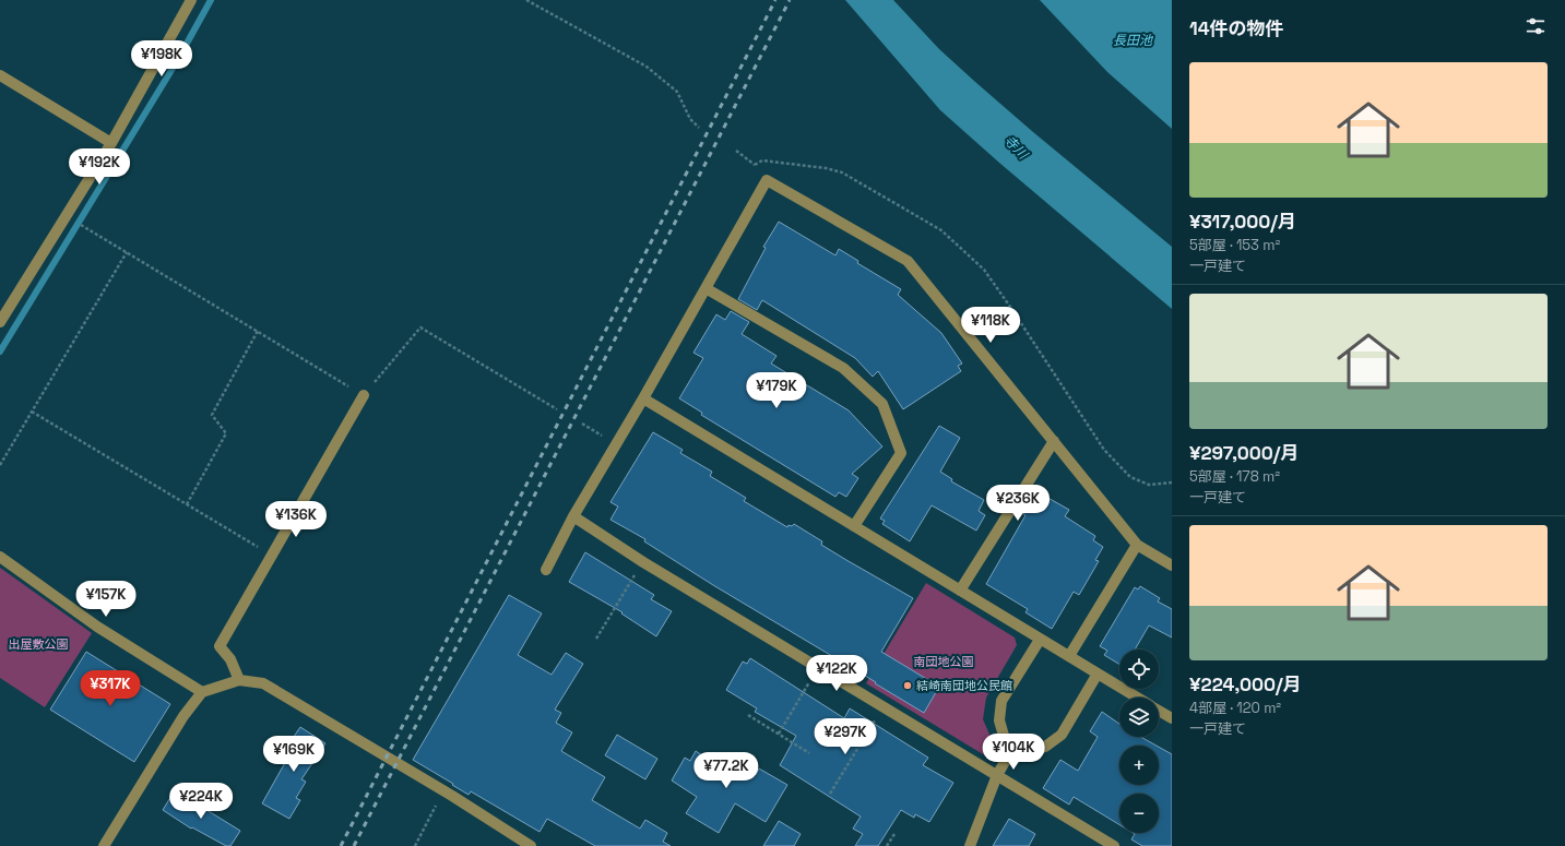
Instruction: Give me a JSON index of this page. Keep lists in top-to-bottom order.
{
  "water": ["長田池", "寺川"],
  "parks": ["出屋敷公園", "南団地公園"],
  "places": ["結崎南団地公民館"],
  "page": {
    "heading": "14件の物件",
    "price": [
      "¥198K",
      "¥192K",
      "¥118K",
      "¥179K",
      "¥236K",
      "¥136K",
      "¥157K",
      "¥122K",
      "¥317K",
      "¥297K",
      "¥104K",
      "¥169K",
      "¥77.2K",
      "¥224K"
    ],
    "list": [
      {
        "name": "¥317,000/月",
        "note": "5部屋 · 153 m² · 一戸建て"
      },
      {
        "name": "¥297,000/月",
        "note": "5部屋 · 178 m² · 一戸建て"
      },
      {
        "name": "¥224,000/月",
        "note": "4部屋 · 120 m² · 一戸建て"
      }
    ],
    "map_buttons": ["+", "−"]
  }
}
